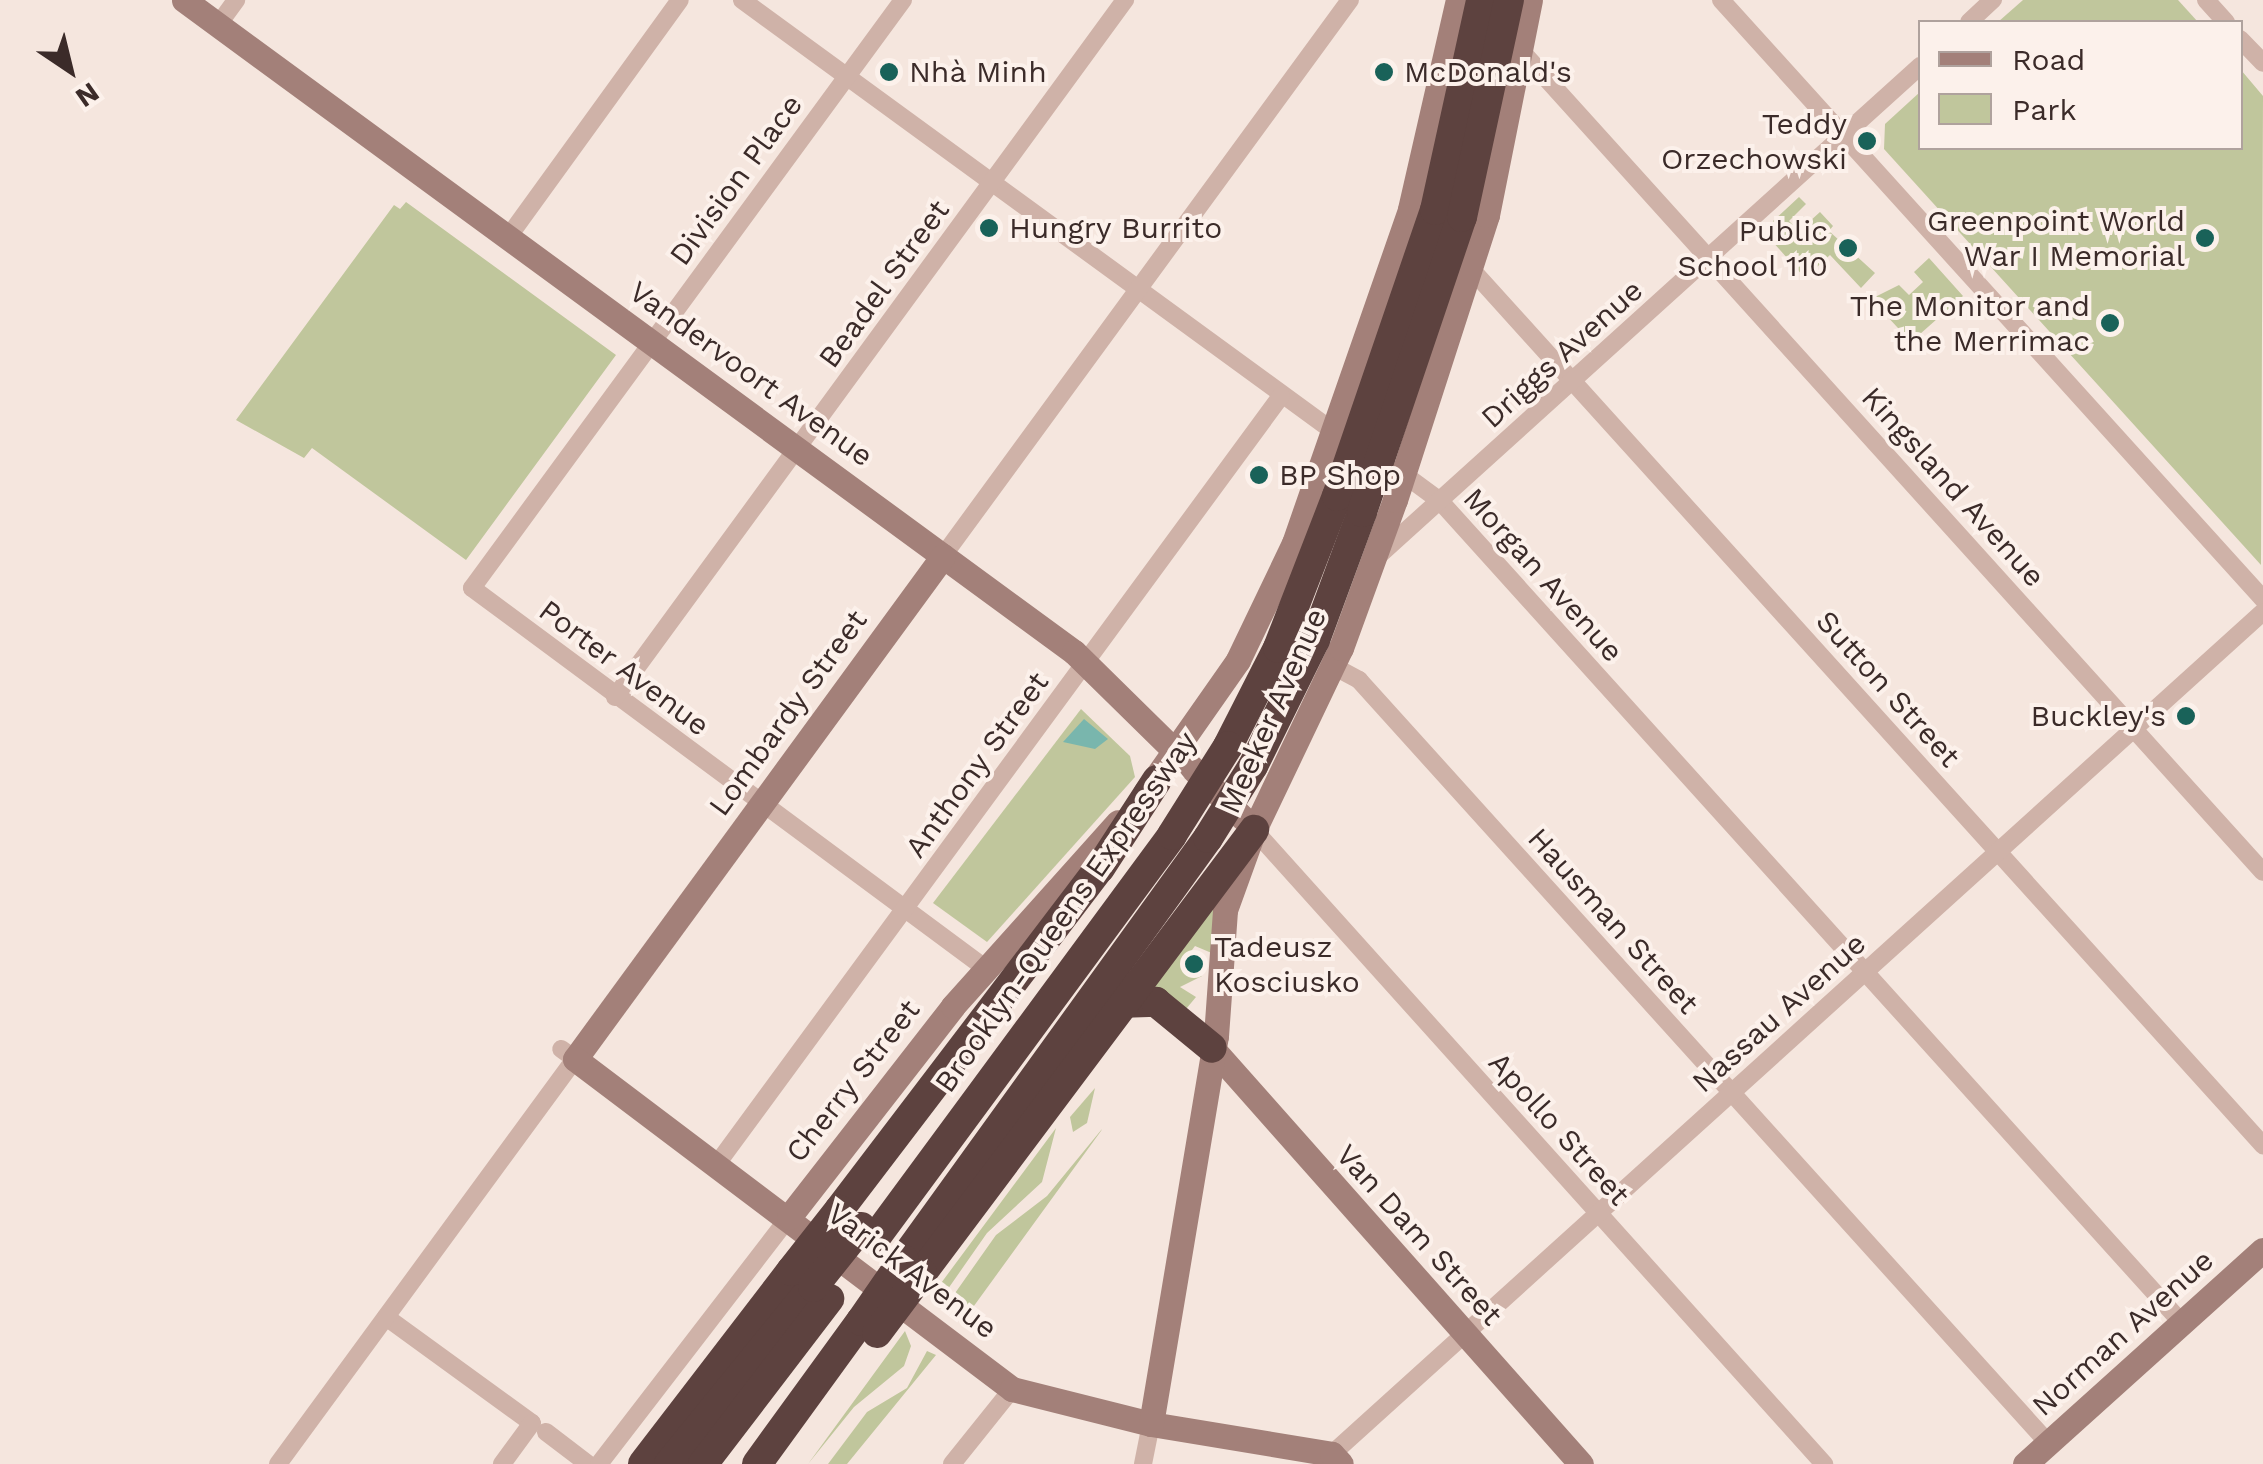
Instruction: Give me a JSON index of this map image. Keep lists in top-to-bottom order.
{
  "streets": {
    "highway": ["Brooklyn-Queens Expressway"],
    "main road": [
      "Vandervoort Avenue",
      "Meeker Avenue",
      "Lombardy Street",
      "Cherry Street",
      "Van Dam Street",
      "Varick Avenue",
      "Norman Avenue"
    ],
    "street": [
      "Division Place",
      "Beadel Street",
      "Driggs Avenue",
      "Kingsland Avenue",
      "Morgan Avenue",
      "Porter Avenue",
      "Sutton Street",
      "Anthony Street",
      "Hausman Street",
      "Nassau Avenue",
      "Apollo Street"
    ]
  },
  "crossings": [
    ["Division Place", "Vandervoort Avenue"],
    ["Division Place", "Morgan Avenue"],
    ["Division Place", "Porter Avenue"],
    ["Beadel Street", "Vandervoort Avenue"],
    ["Beadel Street", "Morgan Avenue"],
    ["Beadel Street", "Porter Avenue"],
    ["Driggs Avenue", "Kingsland Avenue"],
    ["Driggs Avenue", "Morgan Avenue"],
    ["Driggs Avenue", "Sutton Street"],
    ["Driggs Avenue", "Meeker Avenue"],
    ["Vandervoort Avenue", "Meeker Avenue"],
    ["Vandervoort Avenue", "Lombardy Street"],
    ["Vandervoort Avenue", "Anthony Street"],
    ["Vandervoort Avenue", "Cherry Street"],
    ["Vandervoort Avenue", "Apollo Street"],
    ["Kingsland Avenue", "Meeker Avenue"],
    ["Kingsland Avenue", "Brooklyn-Queens Expressway"],
    ["Kingsland Avenue", "Nassau Avenue"],
    ["Morgan Avenue", "Meeker Avenue"],
    ["Morgan Avenue", "Lombardy Street"],
    ["Morgan Avenue", "Anthony Street"],
    ["Morgan Avenue", "Nassau Avenue"],
    ["Morgan Avenue", "Norman Avenue"],
    ["Porter Avenue", "Lombardy Street"],
    ["Porter Avenue", "Anthony Street"],
    ["Porter Avenue", "Cherry Street"],
    ["Sutton Street", "Meeker Avenue"],
    ["Sutton Street", "Nassau Avenue"],
    ["Meeker Avenue", "Hausman Street"],
    ["Meeker Avenue", "Cherry Street"],
    ["Meeker Avenue", "Apollo Street"],
    ["Meeker Avenue", "Van Dam Street"],
    ["Meeker Avenue", "Varick Avenue"],
    ["Lombardy Street", "Varick Avenue"],
    ["Anthony Street", "Varick Avenue"],
    ["Hausman Street", "Nassau Avenue"],
    ["Hausman Street", "Norman Avenue"],
    ["Nassau Avenue", "Apollo Street"],
    ["Nassau Avenue", "Van Dam Street"],
    ["Nassau Avenue", "Varick Avenue"],
    ["Cherry Street", "Varick Avenue"]
  ],
  "places": [
    "Nhà Minh",
    "McDonald's",
    "Teddy Orzechowski",
    "Hungry Burrito",
    "Greenpoint World War I Memorial",
    "Public School 110",
    "The Monitor and the Merrimac",
    "BP Shop",
    "Buckley's",
    "Tadeusz Kosciusko"
  ],
  "legend": ["Road", "Park"],
  "north": "bottom right"
}
